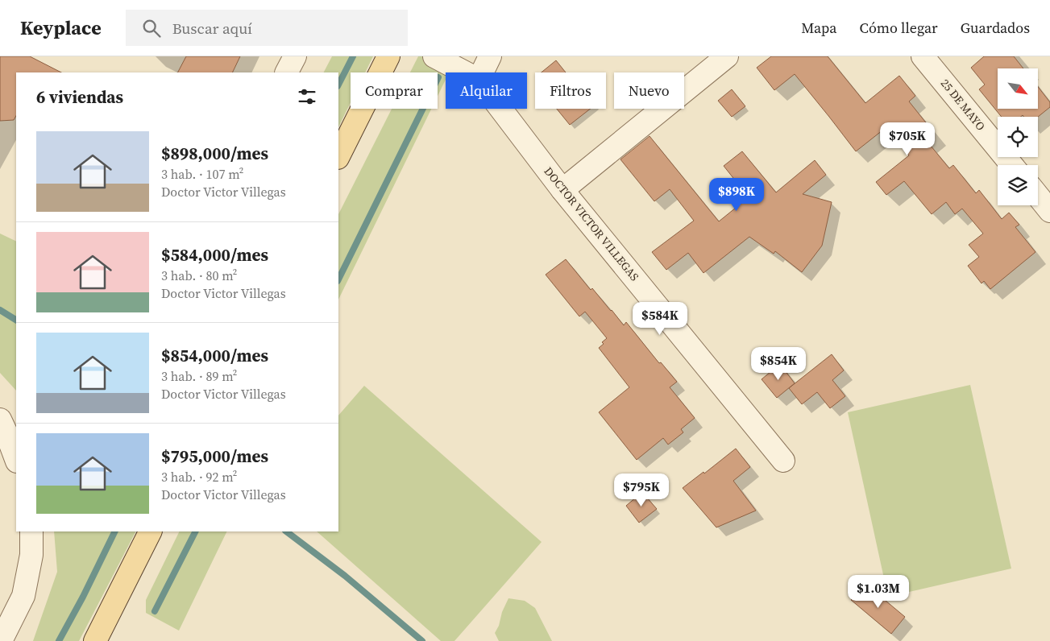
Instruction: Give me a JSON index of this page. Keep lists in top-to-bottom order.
{
  "streets": {
    "street": ["25 DE MAYO", "DOCTOR VICTOR VILLEGAS"]
  },
  "north": "bottom right",
  "page": {
    "header": "Keyplace",
    "search": "Buscar aquí",
    "nav": ["Mapa", "Cómo llegar", "Guardados"],
    "chip": [
      "Comprar",
      "Alquilar",
      "Filtros",
      "Nuevo"
    ],
    "heading": "6 viviendas",
    "list": [
      {
        "name": "$898,000/mes",
        "note": "3 hab. · 107 m² · Doctor Victor Villegas"
      },
      {
        "name": "$584,000/mes",
        "note": "3 hab. · 80 m² · Doctor Victor Villegas"
      },
      {
        "name": "$854,000/mes",
        "note": "3 hab. · 89 m² · Doctor Victor Villegas"
      },
      {
        "name": "$795,000/mes",
        "note": "3 hab. · 92 m² · Doctor Victor Villegas"
      }
    ],
    "price": [
      "$705K",
      "$898K",
      "$584K",
      "$854K",
      "$795K",
      "$1.03M"
    ]
  }
}
